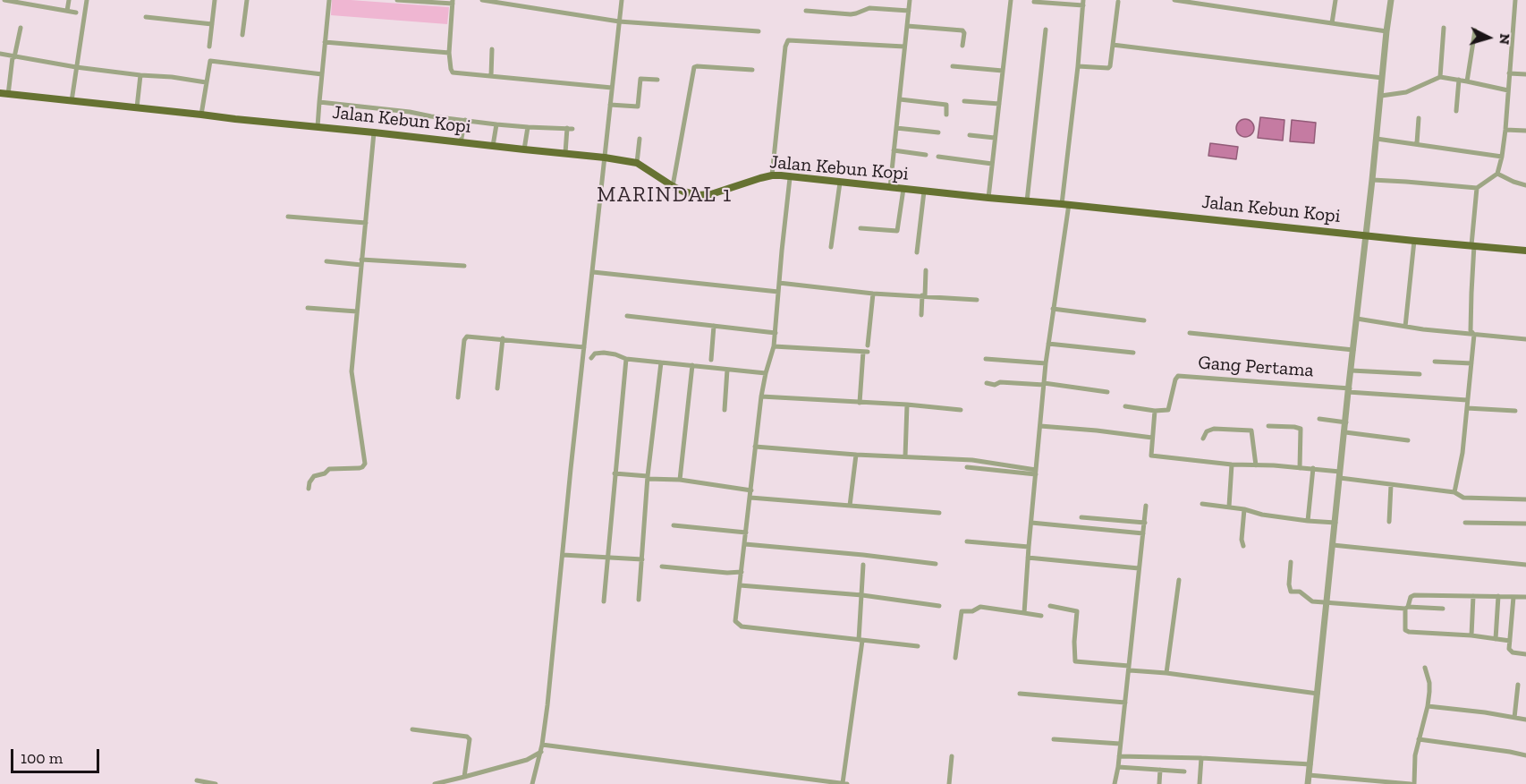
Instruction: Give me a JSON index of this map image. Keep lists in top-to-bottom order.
{
  "streets": {
    "main road": ["Jalan Kebun Kopi"],
    "street": ["Gang Pertama"]
  },
  "districts": ["MARINDAL 1"],
  "scale_bar": "100 m",
  "north": "right"
}
